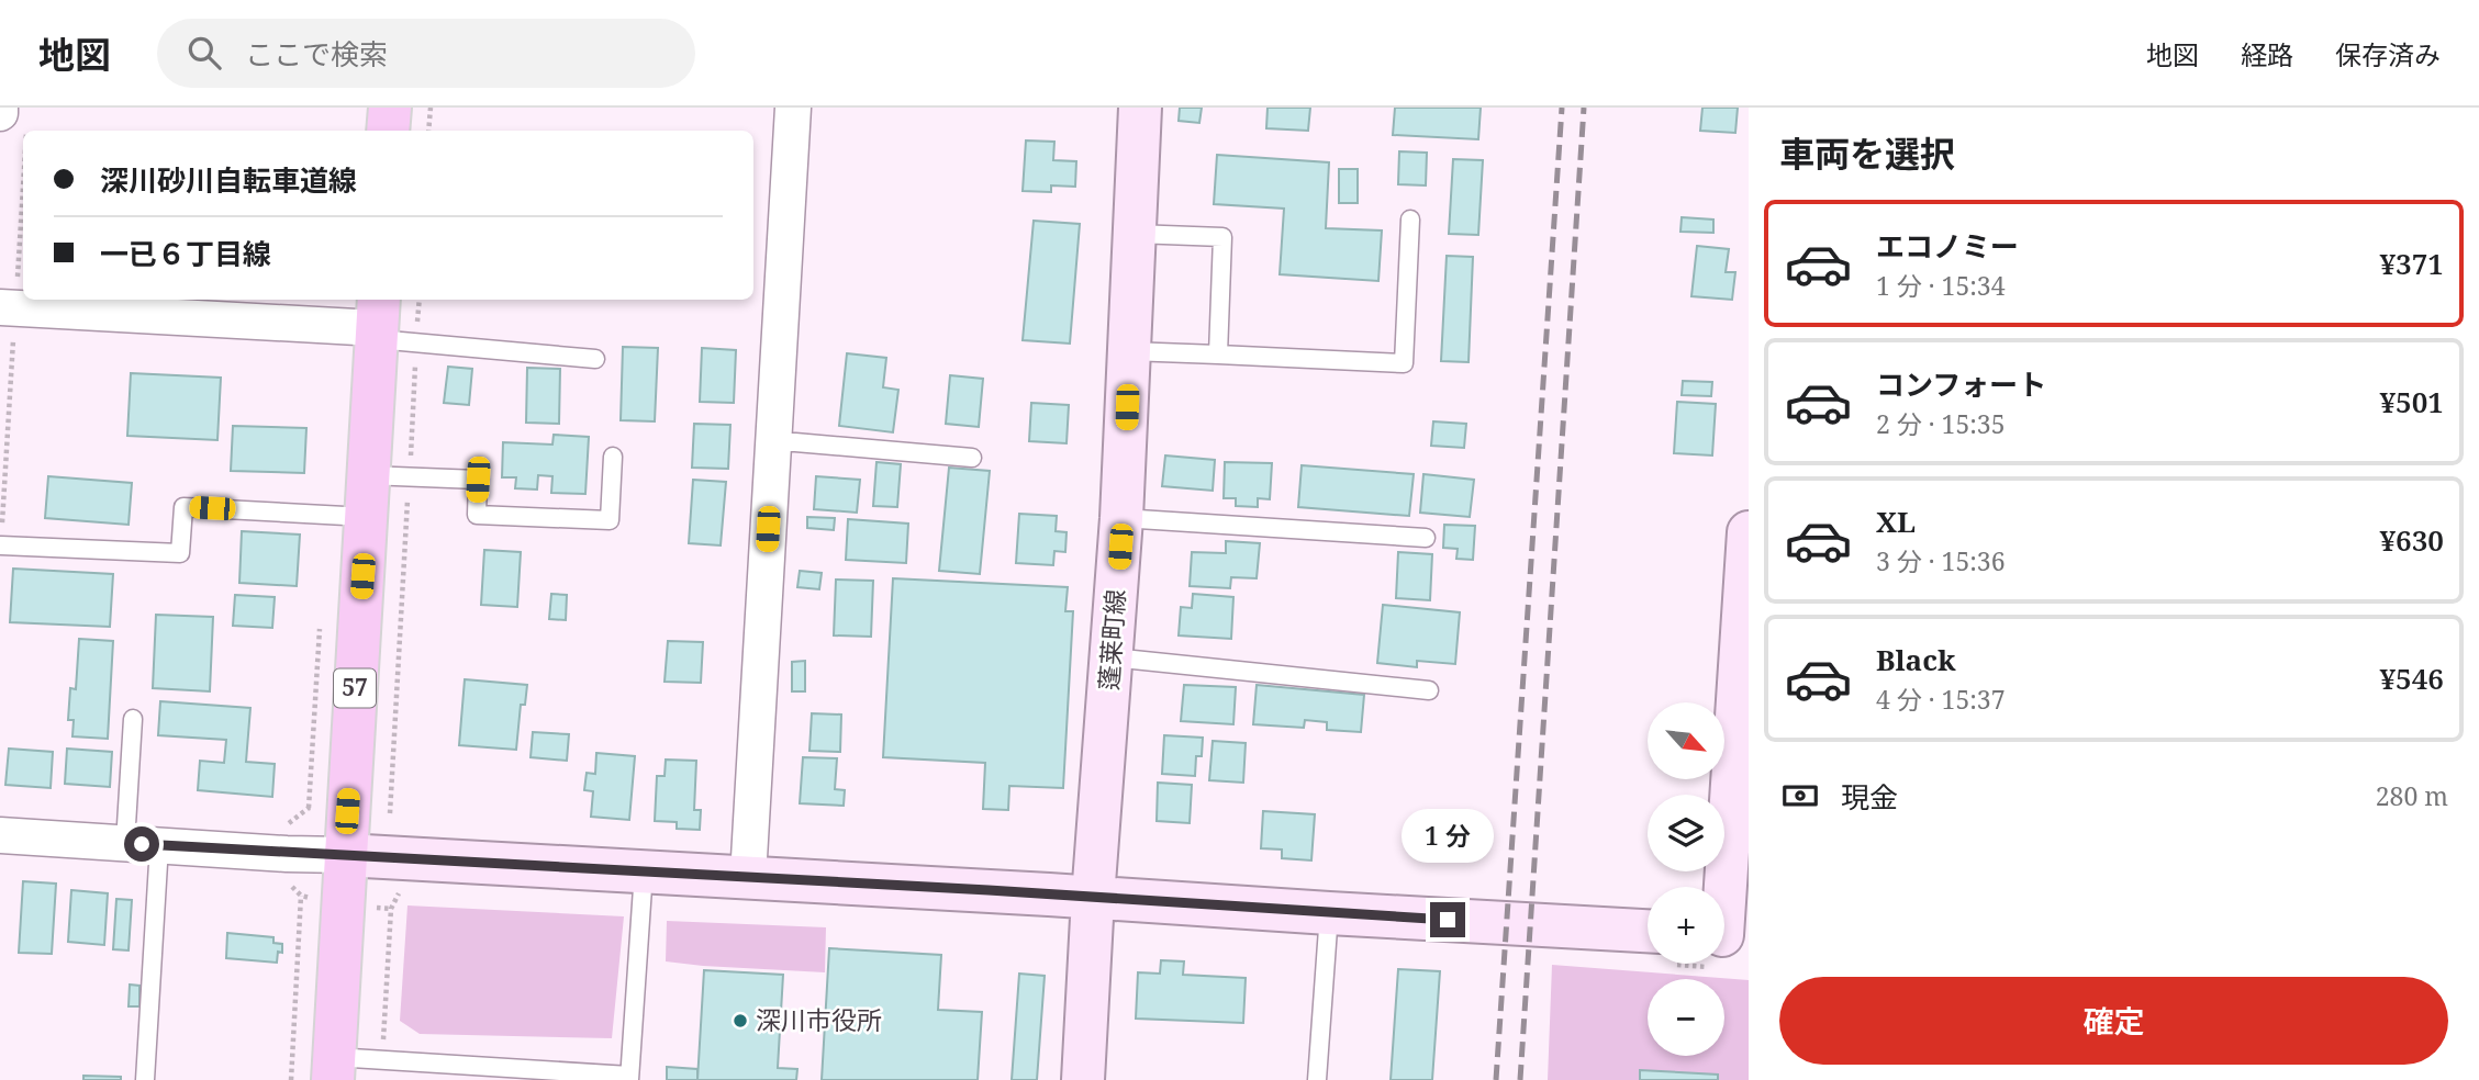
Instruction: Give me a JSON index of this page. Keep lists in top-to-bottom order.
{
  "streets": {
    "main road": ["57"],
    "street": ["蓬莱町線"]
  },
  "places": ["深川市役所"],
  "north": "bottom right",
  "page": {
    "header": "地図",
    "search": "ここで検索",
    "nav": ["地図", "経路", "保存済み"],
    "heading": "車両を選択",
    "banner": ["深川砂川自転車道線", "一已６丁目線"],
    "list": [
      {
        "name": "エコノミー",
        "note": "1 分 · 15:34",
        "value": "¥371"
      },
      {
        "name": "コンフォート",
        "note": "2 分 · 15:35",
        "value": "¥501"
      },
      {
        "name": "XL",
        "note": "3 分 · 15:36",
        "value": "¥630"
      },
      {
        "name": "Black",
        "note": "4 分 · 15:37",
        "value": "¥546"
      }
    ],
    "map_buttons": ["+", "−"],
    "pay": ["現金", "280 m"],
    "bubble": "1 分",
    "buttons": "確定"
  }
}
